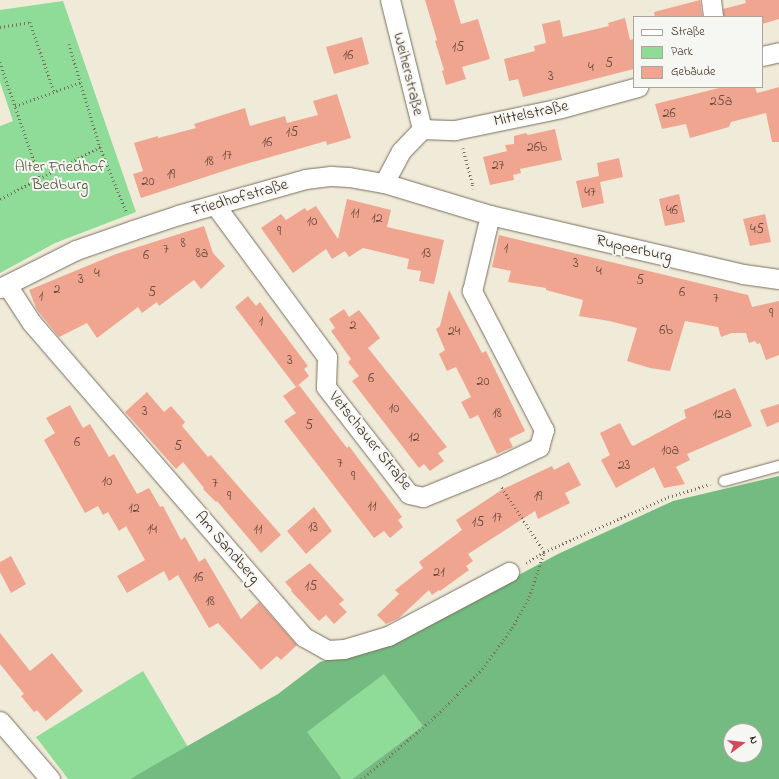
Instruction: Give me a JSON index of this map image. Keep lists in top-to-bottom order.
{
  "streets": {
    "street": [
      "Weiherstraße",
      "Mittelstraße",
      "Friedhofstraße",
      "Rupperburg",
      "Vetschauer Straße",
      "Am Sandberg"
    ]
  },
  "crossings": [
    ["Weiherstraße", "Mittelstraße"],
    ["Weiherstraße", "Friedhofstraße"],
    ["Friedhofstraße", "Rupperburg"],
    ["Friedhofstraße", "Vetschauer Straße"],
    ["Friedhofstraße", "Am Sandberg"],
    ["Rupperburg", "Vetschauer Straße"]
  ],
  "parks": ["Alter Friedhof Bedburg"],
  "house_numbers": [
    "15",
    "16",
    "5",
    "4",
    "3",
    "25a",
    "26",
    "15",
    "16",
    "26b",
    "17",
    "18",
    "27",
    "19",
    "20",
    "47",
    "46",
    "11",
    "12",
    "10",
    "45",
    "9",
    "8",
    "1",
    "7",
    "8a",
    "13",
    "6",
    "3",
    "4",
    "4",
    "3",
    "5",
    "2",
    "5",
    "6",
    "1",
    "7",
    "9",
    "1",
    "2",
    "6b",
    "24",
    "3",
    "6",
    "20",
    "10",
    "3",
    "18",
    "12a",
    "5",
    "12",
    "6",
    "5",
    "10a",
    "7",
    "23",
    "9",
    "10",
    "7",
    "9",
    "19",
    "11",
    "12",
    "17",
    "15",
    "13",
    "14",
    "11",
    "21",
    "16",
    "15",
    "18"
  ],
  "legend": ["Straße", "Park", "Gebäude"],
  "north": "right"
}
